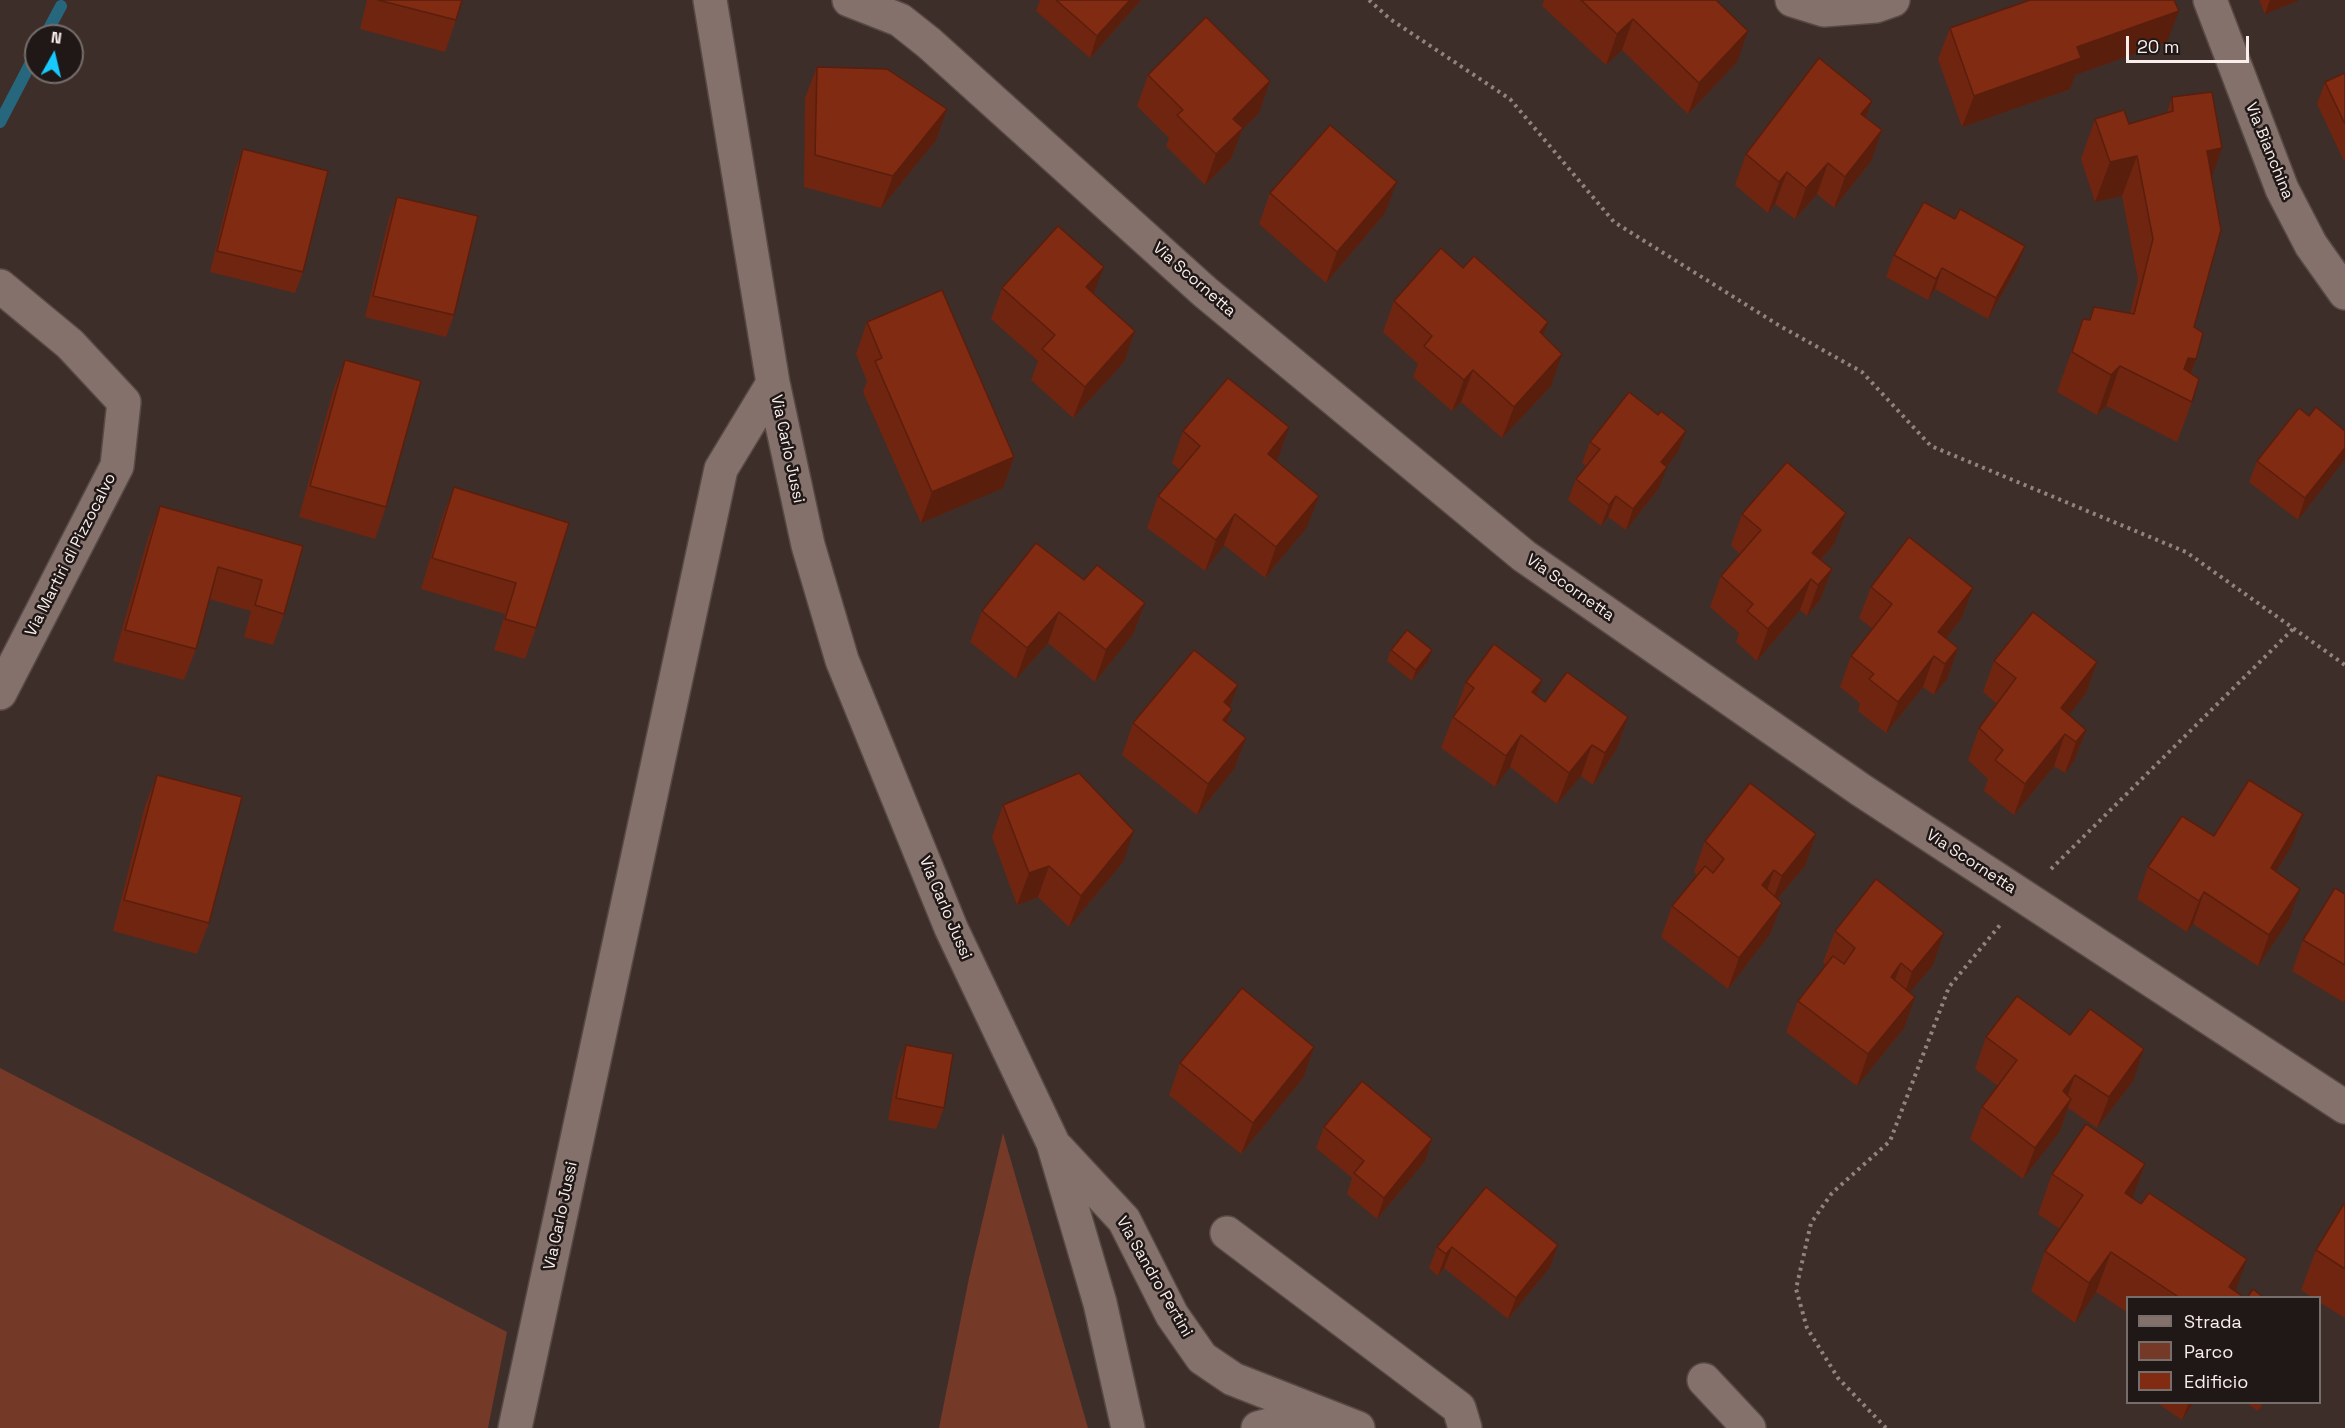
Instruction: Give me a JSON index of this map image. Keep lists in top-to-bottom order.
{
  "streets": {
    "street": [
      "Via Bianchina",
      "Via Scornetta",
      "Via Carlo Jussi",
      "Via Martiri di Pizzocalvo",
      "Via Sandro Pertini"
    ]
  },
  "crossings": [
    ["Via Carlo Jussi", "Via Sandro Pertini"]
  ],
  "legend": ["Strada", "Parco", "Edificio"],
  "scale_bar": "20 m",
  "north": "top"
}
